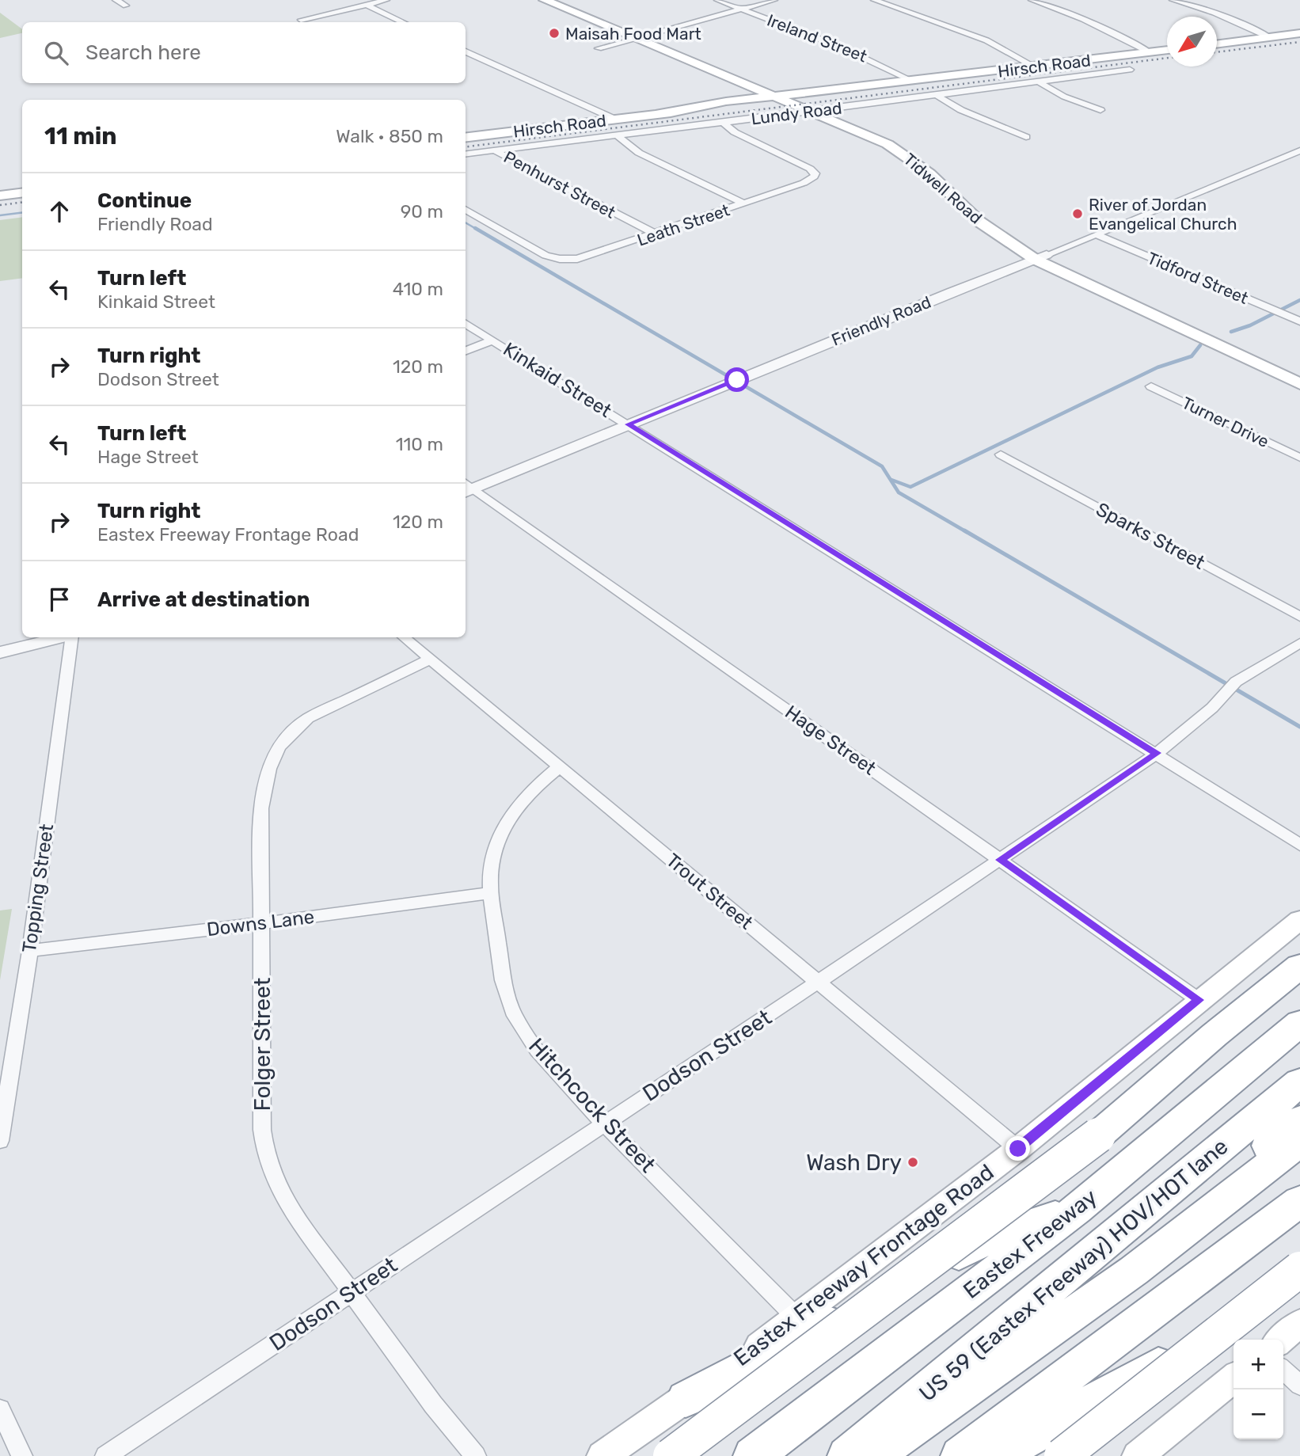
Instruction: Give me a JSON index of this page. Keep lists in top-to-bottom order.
{
  "streets": {
    "highway": ["Eastex Freeway", "US 59 (Eastex Freeway) HOV/HOT lane"],
    "main road": ["Hirsch Road", "Tidwell Road", "Eastex Freeway Frontage Road"],
    "street": [
      "Ireland Street",
      "Lundy Road",
      "Penhurst Street",
      "Leath Street",
      "Tidford Street",
      "Friendly Road",
      "Kinkaid Street",
      "Turner Drive",
      "Sparks Street",
      "Hage Street",
      "Topping Street",
      "Trout Street",
      "Downs Lane",
      "Folger Street",
      "Dodson Street",
      "Hitchcock Street"
    ]
  },
  "crossings": [
    ["Ireland Street", "Hirsch Road"],
    ["Hirsch Road", "Tidwell Road"],
    ["Lundy Road", "Penhurst Street"],
    ["Lundy Road", "Tidwell Road"],
    ["Lundy Road", "Leath Street"],
    ["Penhurst Street", "Leath Street"],
    ["Tidwell Road", "Friendly Road"],
    ["Tidford Street", "Friendly Road"],
    ["Friendly Road", "Kinkaid Street"],
    ["Friendly Road", "Hage Street"],
    ["Kinkaid Street", "Dodson Street"],
    ["Hage Street", "Dodson Street"],
    ["Hage Street", "Eastex Freeway Frontage Road"],
    ["Topping Street", "Downs Lane"],
    ["Trout Street", "Folger Street"],
    ["Trout Street", "Dodson Street"],
    ["Trout Street", "Hitchcock Street"],
    ["Trout Street", "Eastex Freeway Frontage Road"],
    ["Downs Lane", "Folger Street"],
    ["Downs Lane", "Hitchcock Street"],
    ["Folger Street", "Dodson Street"],
    ["Dodson Street", "Hitchcock Street"],
    ["Hitchcock Street", "Eastex Freeway Frontage Road"]
  ],
  "places": ["Maisah Food Mart", "River of Jordan Evangelical Church", "Wash Dry"],
  "north": "bottom left",
  "page": {
    "search": "Search here",
    "heading": ["11 min", "Walk · 850 m"],
    "list": [
      ["Continue", "Friendly Road", "90 m"],
      ["Turn left", "Kinkaid Street", "410 m"],
      ["Turn right", "Dodson Street", "120 m"],
      ["Turn left", "Hage Street", "110 m"],
      ["Turn right", "Eastex Freeway Frontage Road", "120 m"],
      "Arrive at destination"
    ],
    "map_buttons": ["+", "−"]
  }
}
